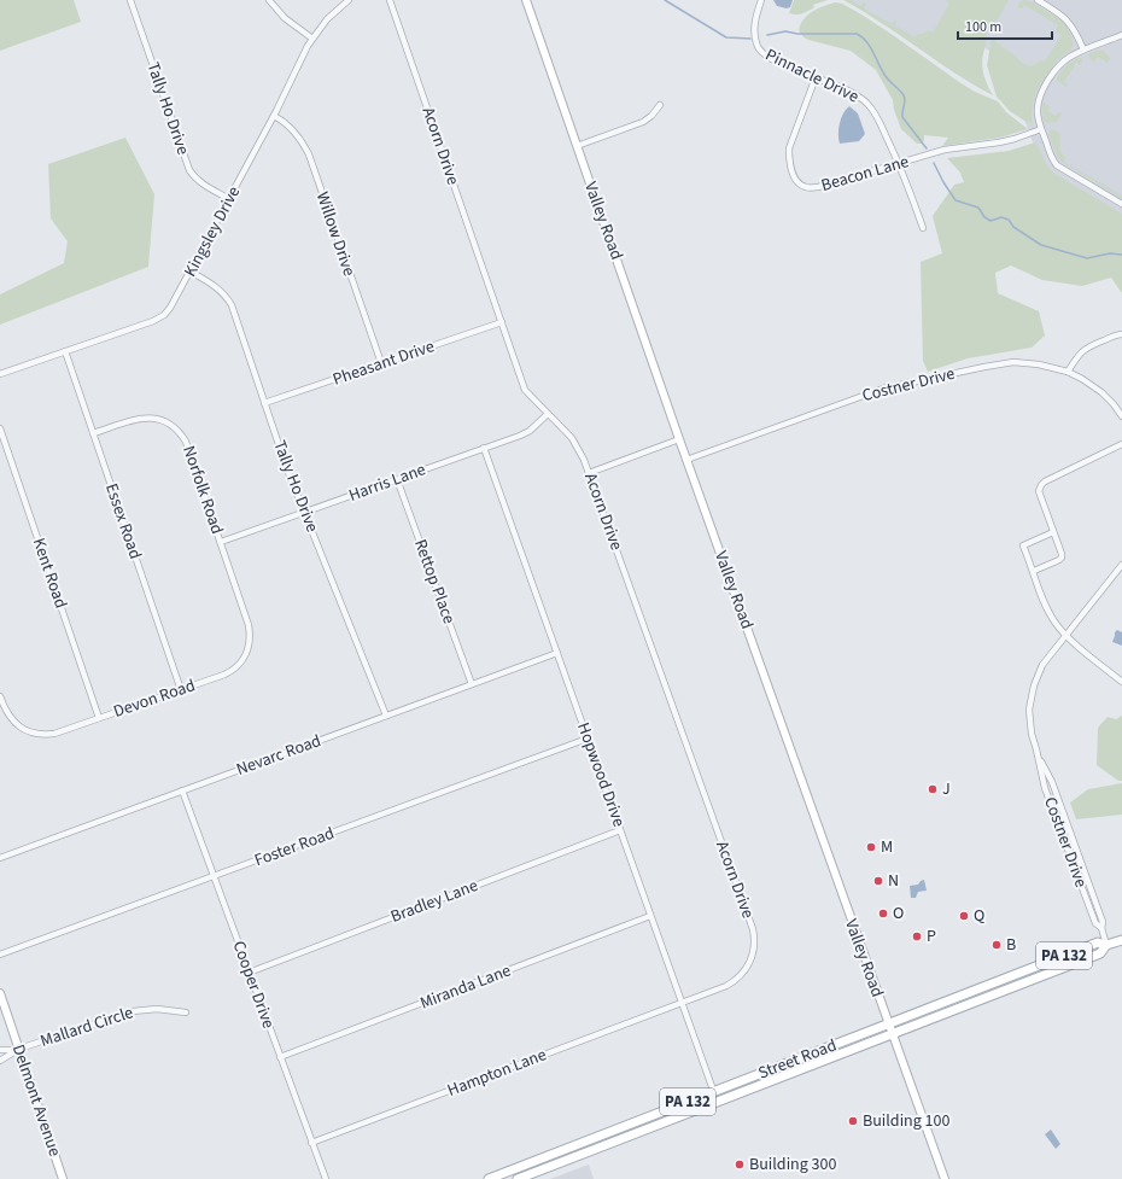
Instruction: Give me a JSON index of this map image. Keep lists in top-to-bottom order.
{
  "streets": {
    "main road": ["PA 132", "Street Road"],
    "street": [
      "Pinnacle Drive",
      "Tally Ho Drive",
      "Acorn Drive",
      "Beacon Lane",
      "Valley Road",
      "Kingsley Drive",
      "Willow Drive",
      "Pheasant Drive",
      "Costner Drive",
      "Harris Lane",
      "Norfolk Road",
      "Essex Road",
      "Kent Road",
      "Rettop Place",
      "Devon Road",
      "Nevarc Road",
      "Hopwood Drive",
      "Foster Road",
      "Bradley Lane",
      "Cooper Drive",
      "Miranda Lane",
      "Mallard Circle",
      "Hampton Lane",
      "Delmont Avenue"
    ]
  },
  "crossings": [
    ["Pinnacle Drive", "Beacon Lane"],
    ["Tally Ho Drive", "Kingsley Drive"],
    ["Tally Ho Drive", "Pheasant Drive"],
    ["Tally Ho Drive", "Harris Lane"],
    ["Tally Ho Drive", "Nevarc Road"],
    ["Acorn Drive", "Pheasant Drive"],
    ["Acorn Drive", "Harris Lane"],
    ["Acorn Drive", "Hopwood Drive"],
    ["Acorn Drive", "Hampton Lane"],
    ["Valley Road", "Costner Drive"],
    ["Valley Road", "Street Road"],
    ["Kingsley Drive", "Willow Drive"],
    ["Kingsley Drive", "Essex Road"],
    ["Willow Drive", "Pheasant Drive"],
    ["Costner Drive", "Street Road"],
    ["Harris Lane", "Norfolk Road"],
    ["Harris Lane", "Rettop Place"],
    ["Harris Lane", "Hopwood Drive"],
    ["Norfolk Road", "Essex Road"],
    ["Norfolk Road", "Devon Road"],
    ["Essex Road", "Devon Road"],
    ["Kent Road", "Devon Road"],
    ["Rettop Place", "Nevarc Road"],
    ["Nevarc Road", "Hopwood Drive"],
    ["Nevarc Road", "Cooper Drive"],
    ["Hopwood Drive", "Foster Road"],
    ["Hopwood Drive", "Bradley Lane"],
    ["Hopwood Drive", "Miranda Lane"],
    ["Hopwood Drive", "Street Road"],
    ["Hopwood Drive", "Hampton Lane"],
    ["Foster Road", "Cooper Drive"],
    ["Bradley Lane", "Cooper Drive"],
    ["Cooper Drive", "Miranda Lane"],
    ["Cooper Drive", "Hampton Lane"],
    ["Mallard Circle", "Delmont Avenue"]
  ],
  "places": [
    "J",
    "M",
    "N",
    "O",
    "Q",
    "P",
    "B",
    "Building 100",
    "Building 300"
  ],
  "scale_bar": "100 m"
}
